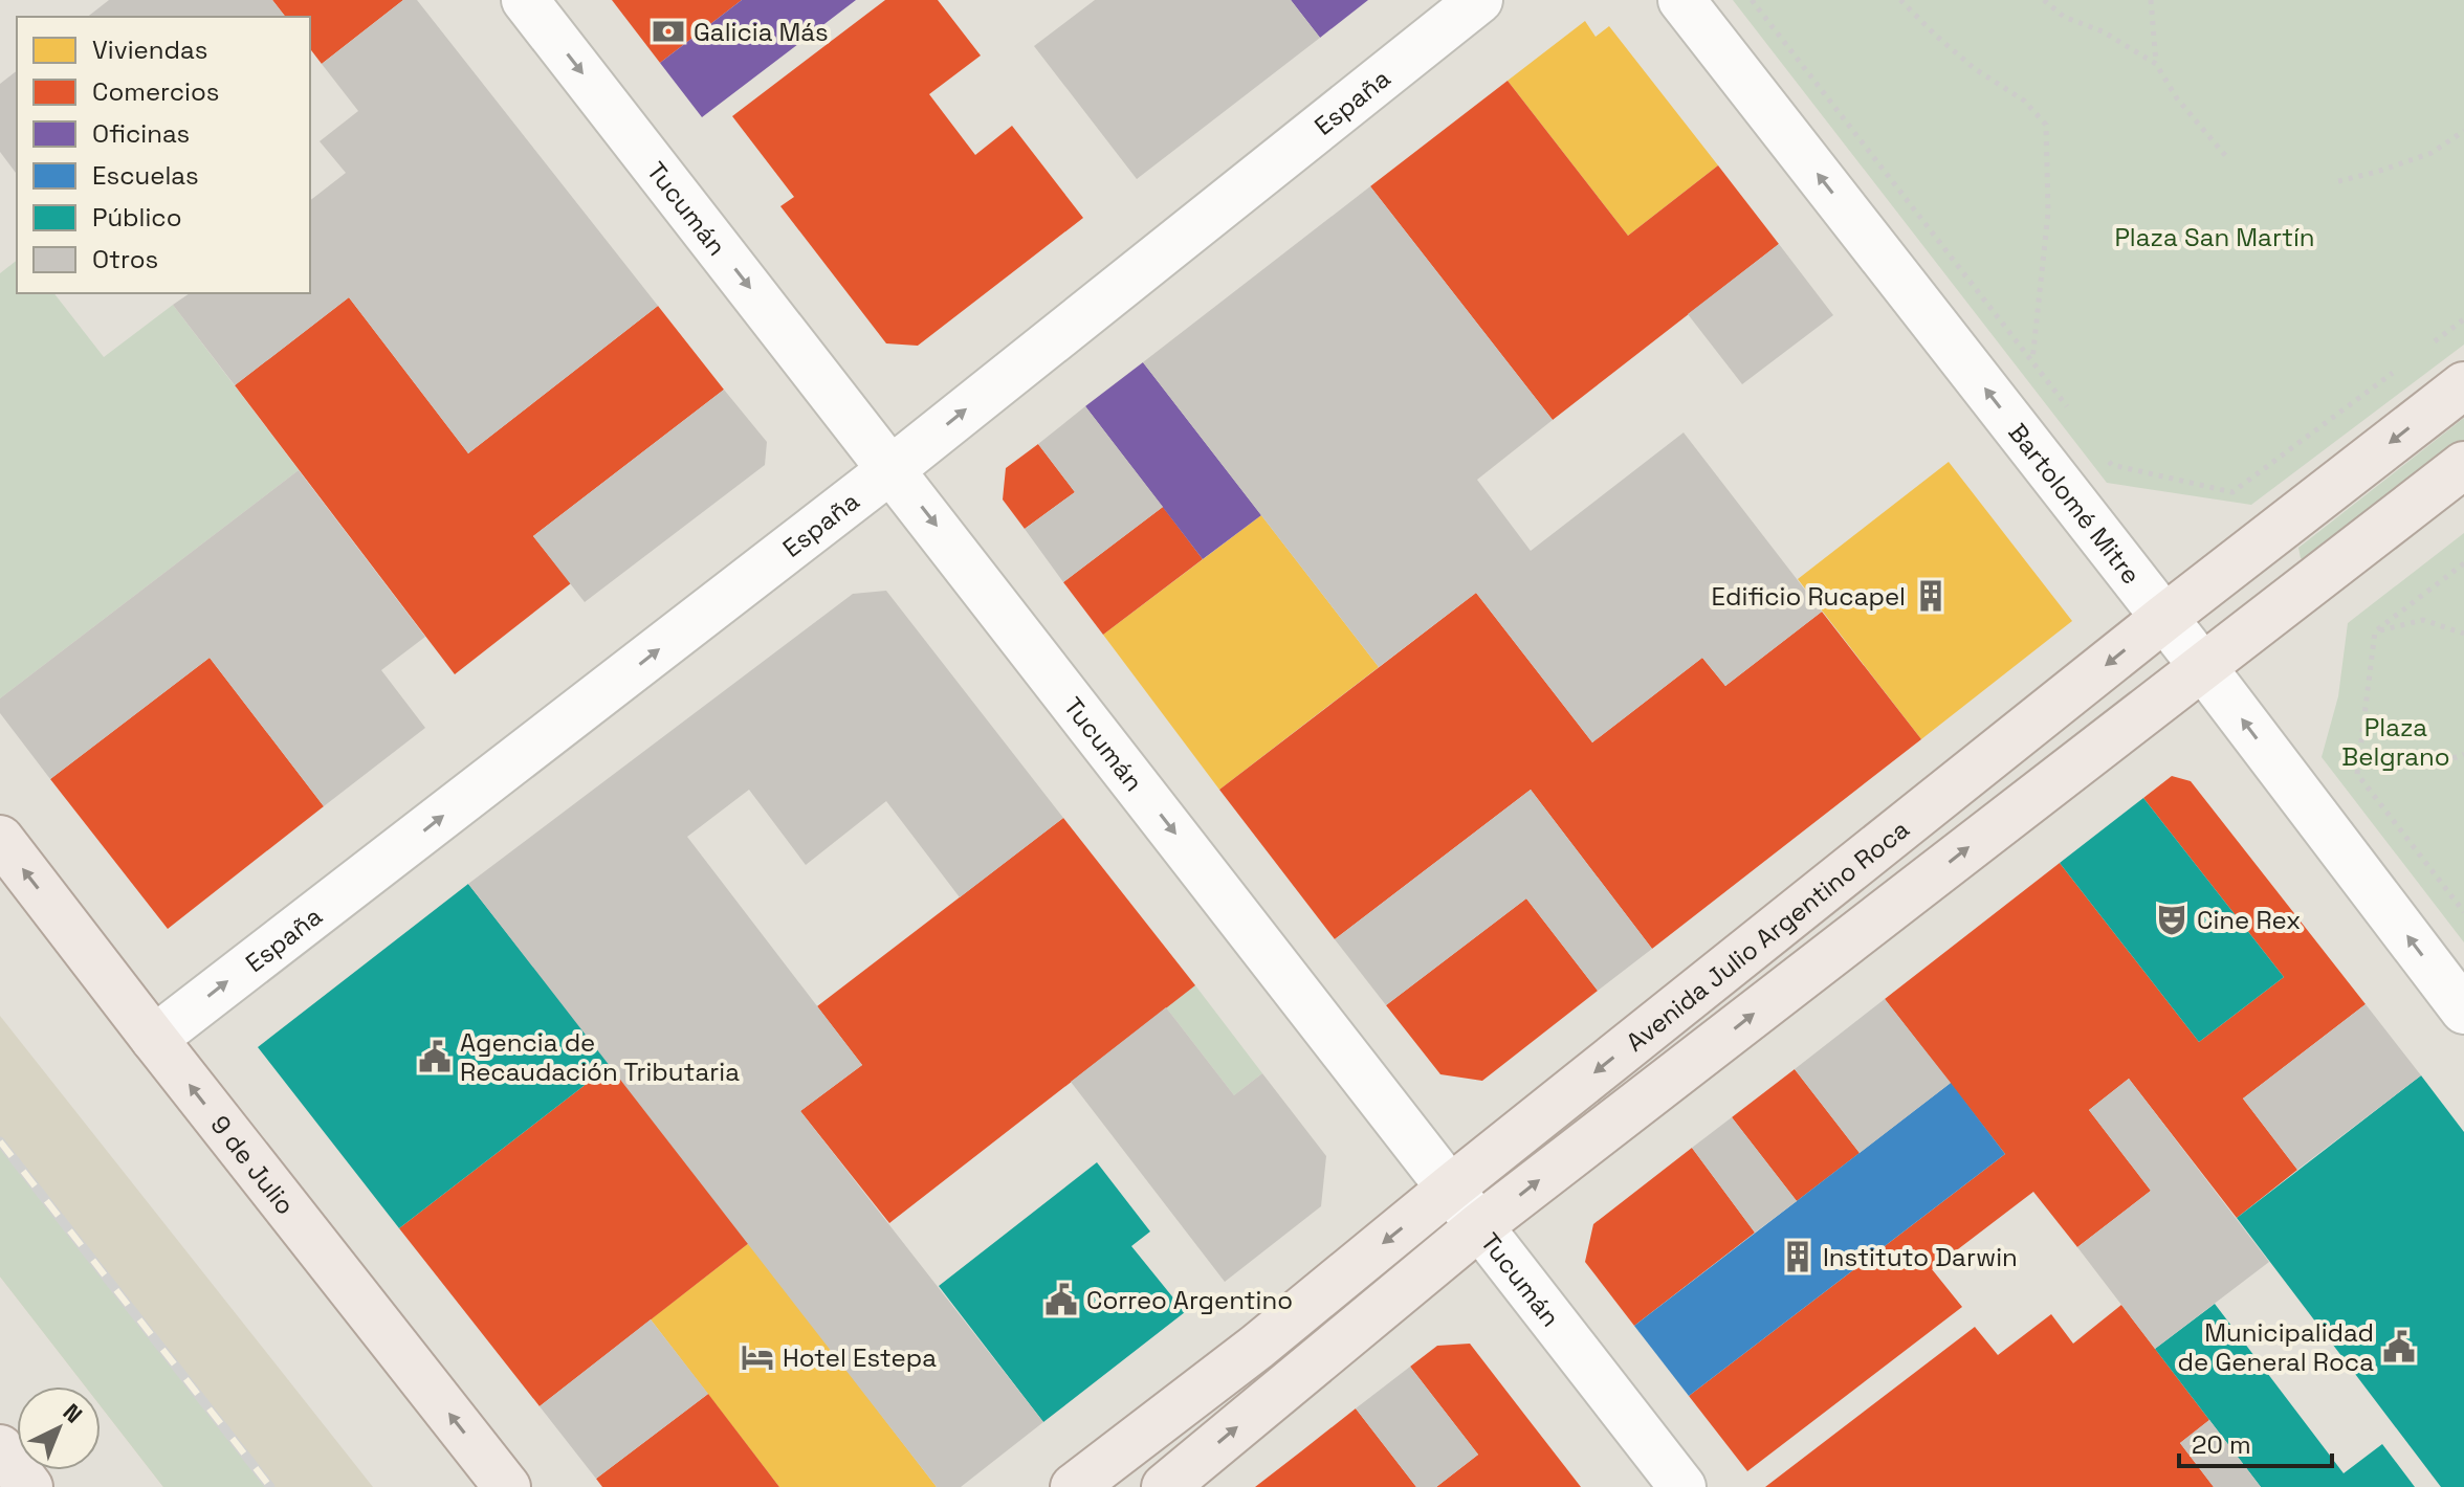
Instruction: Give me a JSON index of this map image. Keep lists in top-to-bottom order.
{
  "streets": {
    "main road": ["Avenida Julio Argentino Roca", "9 de Julio"],
    "street": ["España", "Tucumán", "Bartolomé Mitre"]
  },
  "crossings": [
    ["España", "Tucumán"],
    ["España", "9 de Julio"],
    ["Tucumán", "Avenida Julio Argentino Roca"],
    ["Bartolomé Mitre", "Avenida Julio Argentino Roca"]
  ],
  "one_way": [
    "España",
    "Tucumán",
    "Bartolomé Mitre",
    "9 de Julio"
  ],
  "parks": ["Plaza San Martín", "Plaza Belgrano"],
  "places": {
    "bank": ["Galicia Más"],
    "building": ["Edificio Rucapel", "Instituto Darwin"],
    "theatre": ["Cine Rex"],
    "public building": ["Agencia de Recaudación Tributaria", "Correo Argentino", "Municipalidad de General Roca"],
    "hotel": ["Hotel Estepa"]
  },
  "legend": [
    "Viviendas",
    "Comercios",
    "Oficinas",
    "Escuelas",
    "Público",
    "Otros"
  ],
  "scale_bar": "20 m",
  "north": "top right"
}
